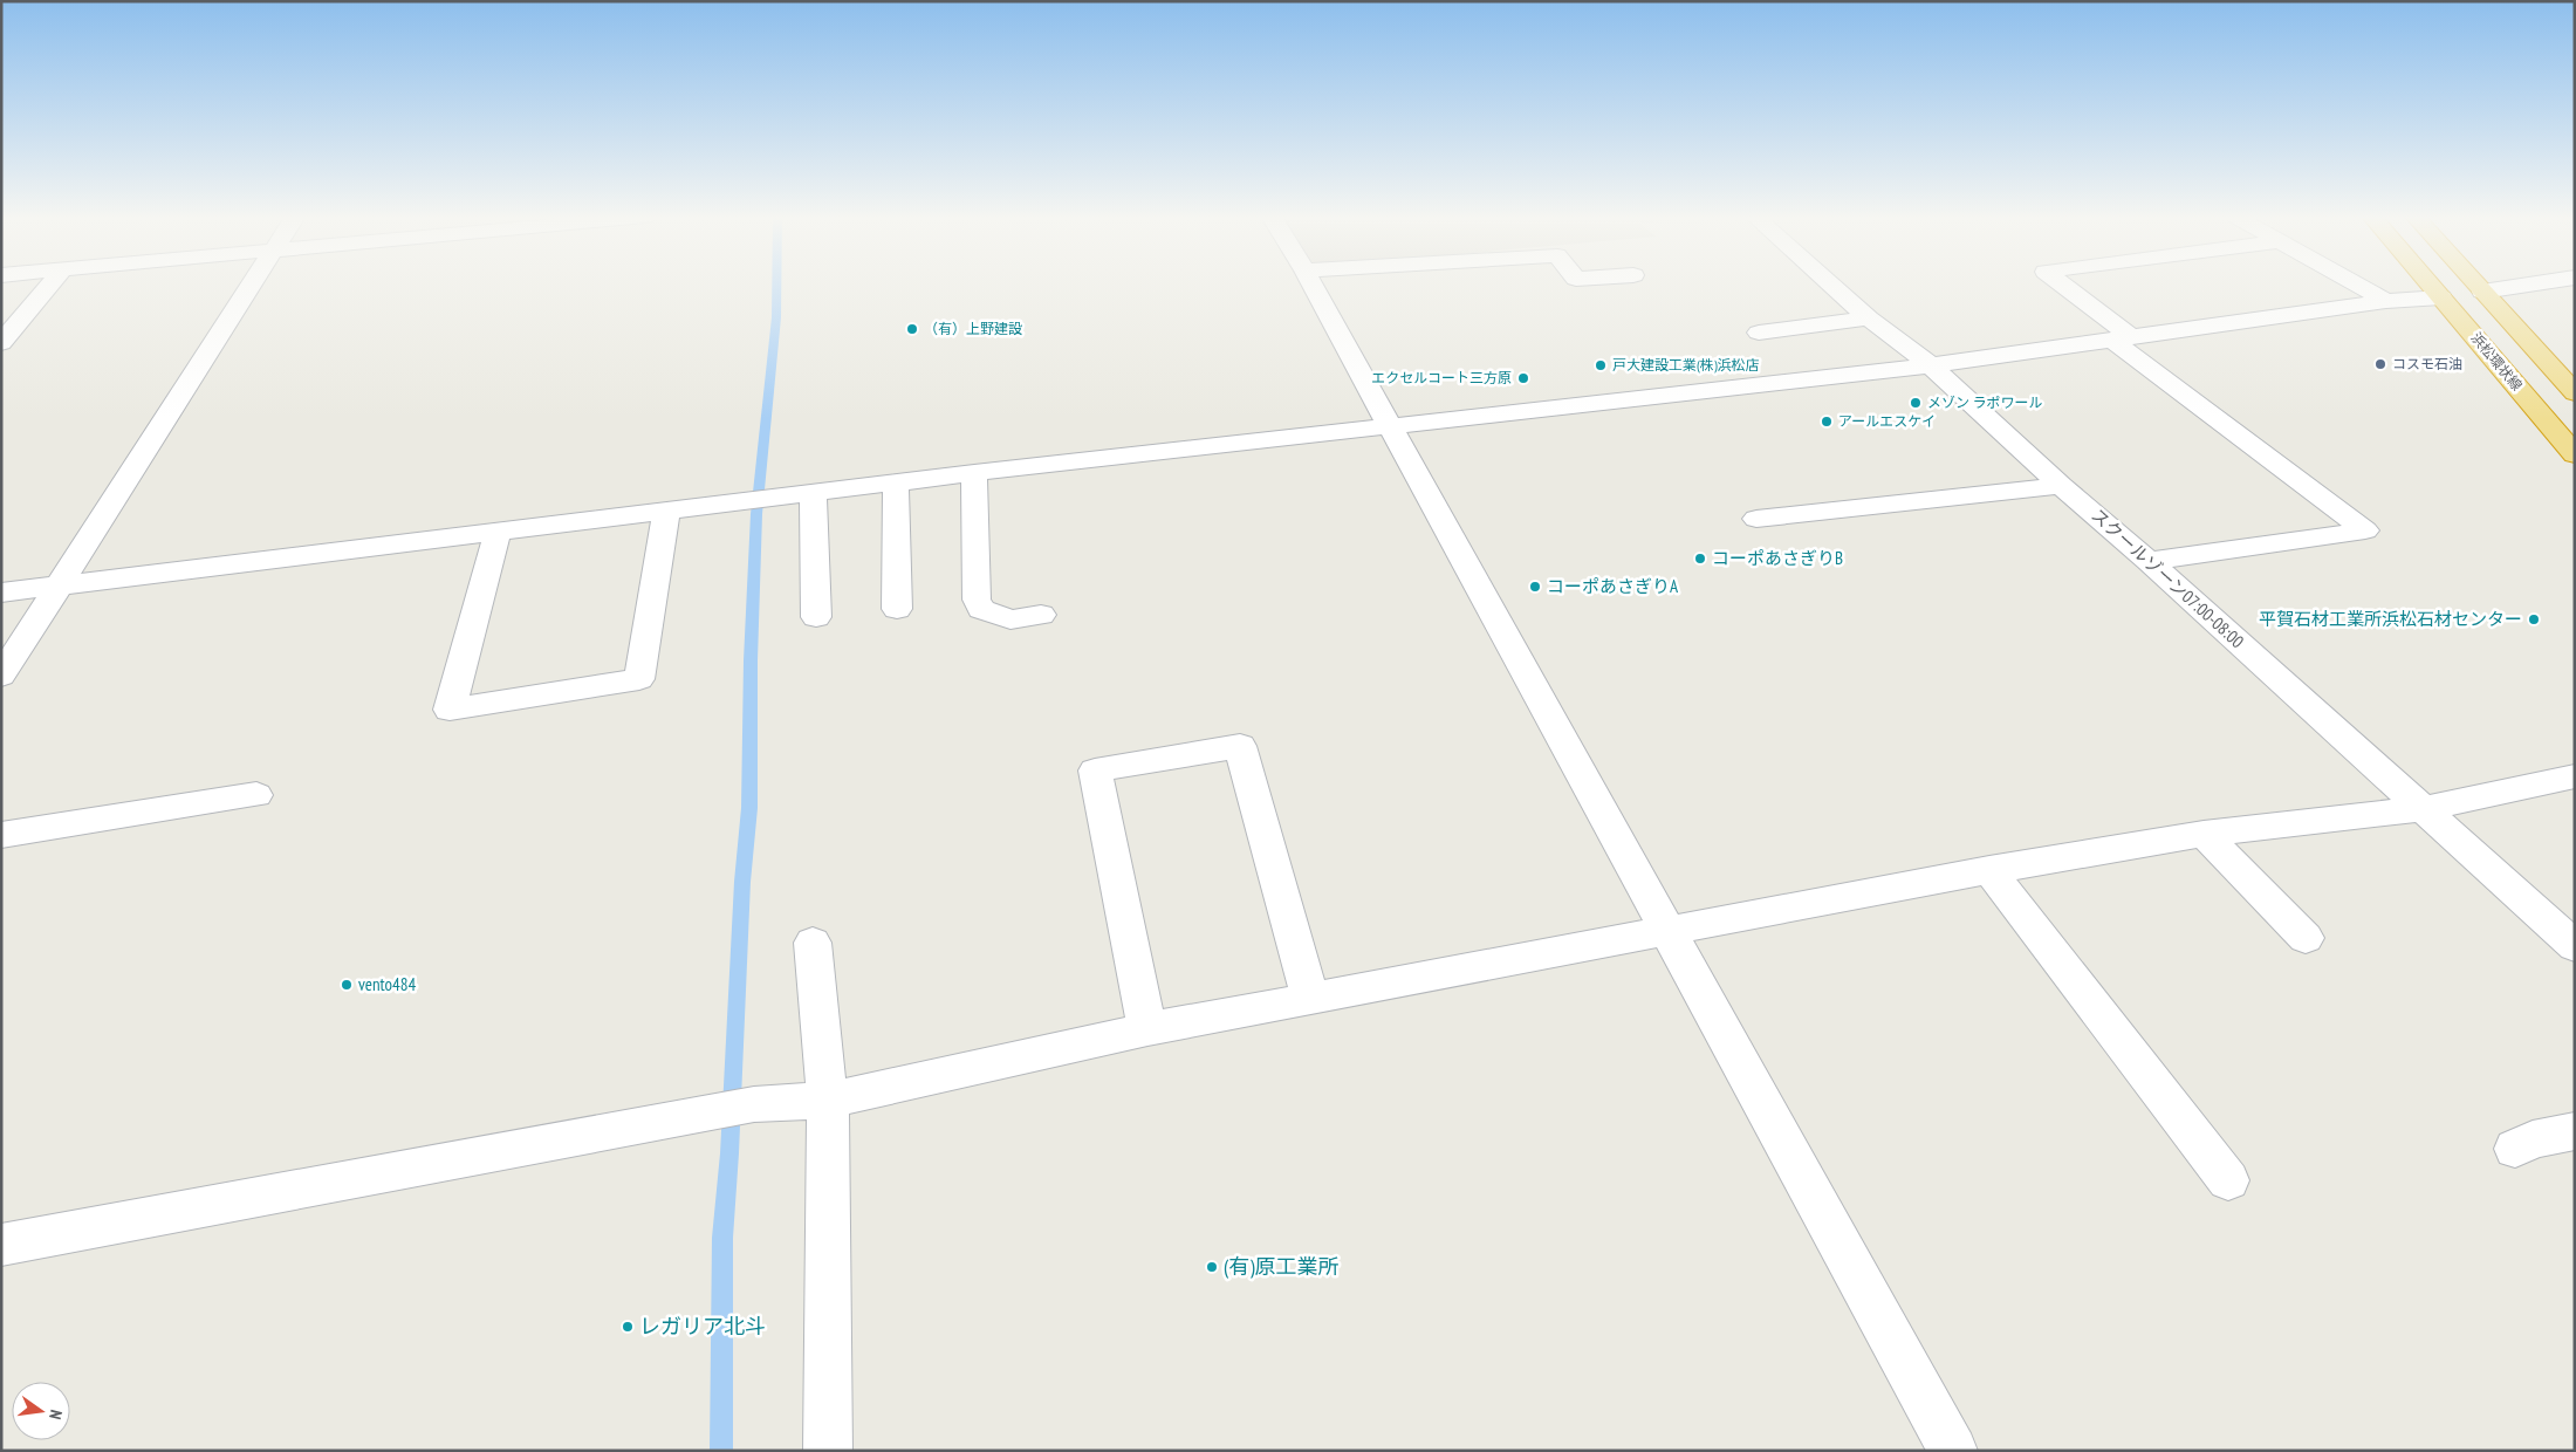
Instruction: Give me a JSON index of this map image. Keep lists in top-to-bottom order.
{
  "streets": {
    "highway": ["浜松環状線"],
    "street": ["スクールゾーン07:00-08:00"]
  },
  "places": [
    "（有）上野建設",
    "コスモ石油",
    "戸大建設工業(株)浜松店",
    "エクセルコート三方原",
    "メゾン ラポワール",
    "アールエスケイ",
    "コーポあさぎりB",
    "コーポあさぎりA",
    "平賀石材工業所浜松石材センター",
    "vento484",
    "(有)原工業所",
    "レガリア北斗"
  ],
  "north": "right"
}
